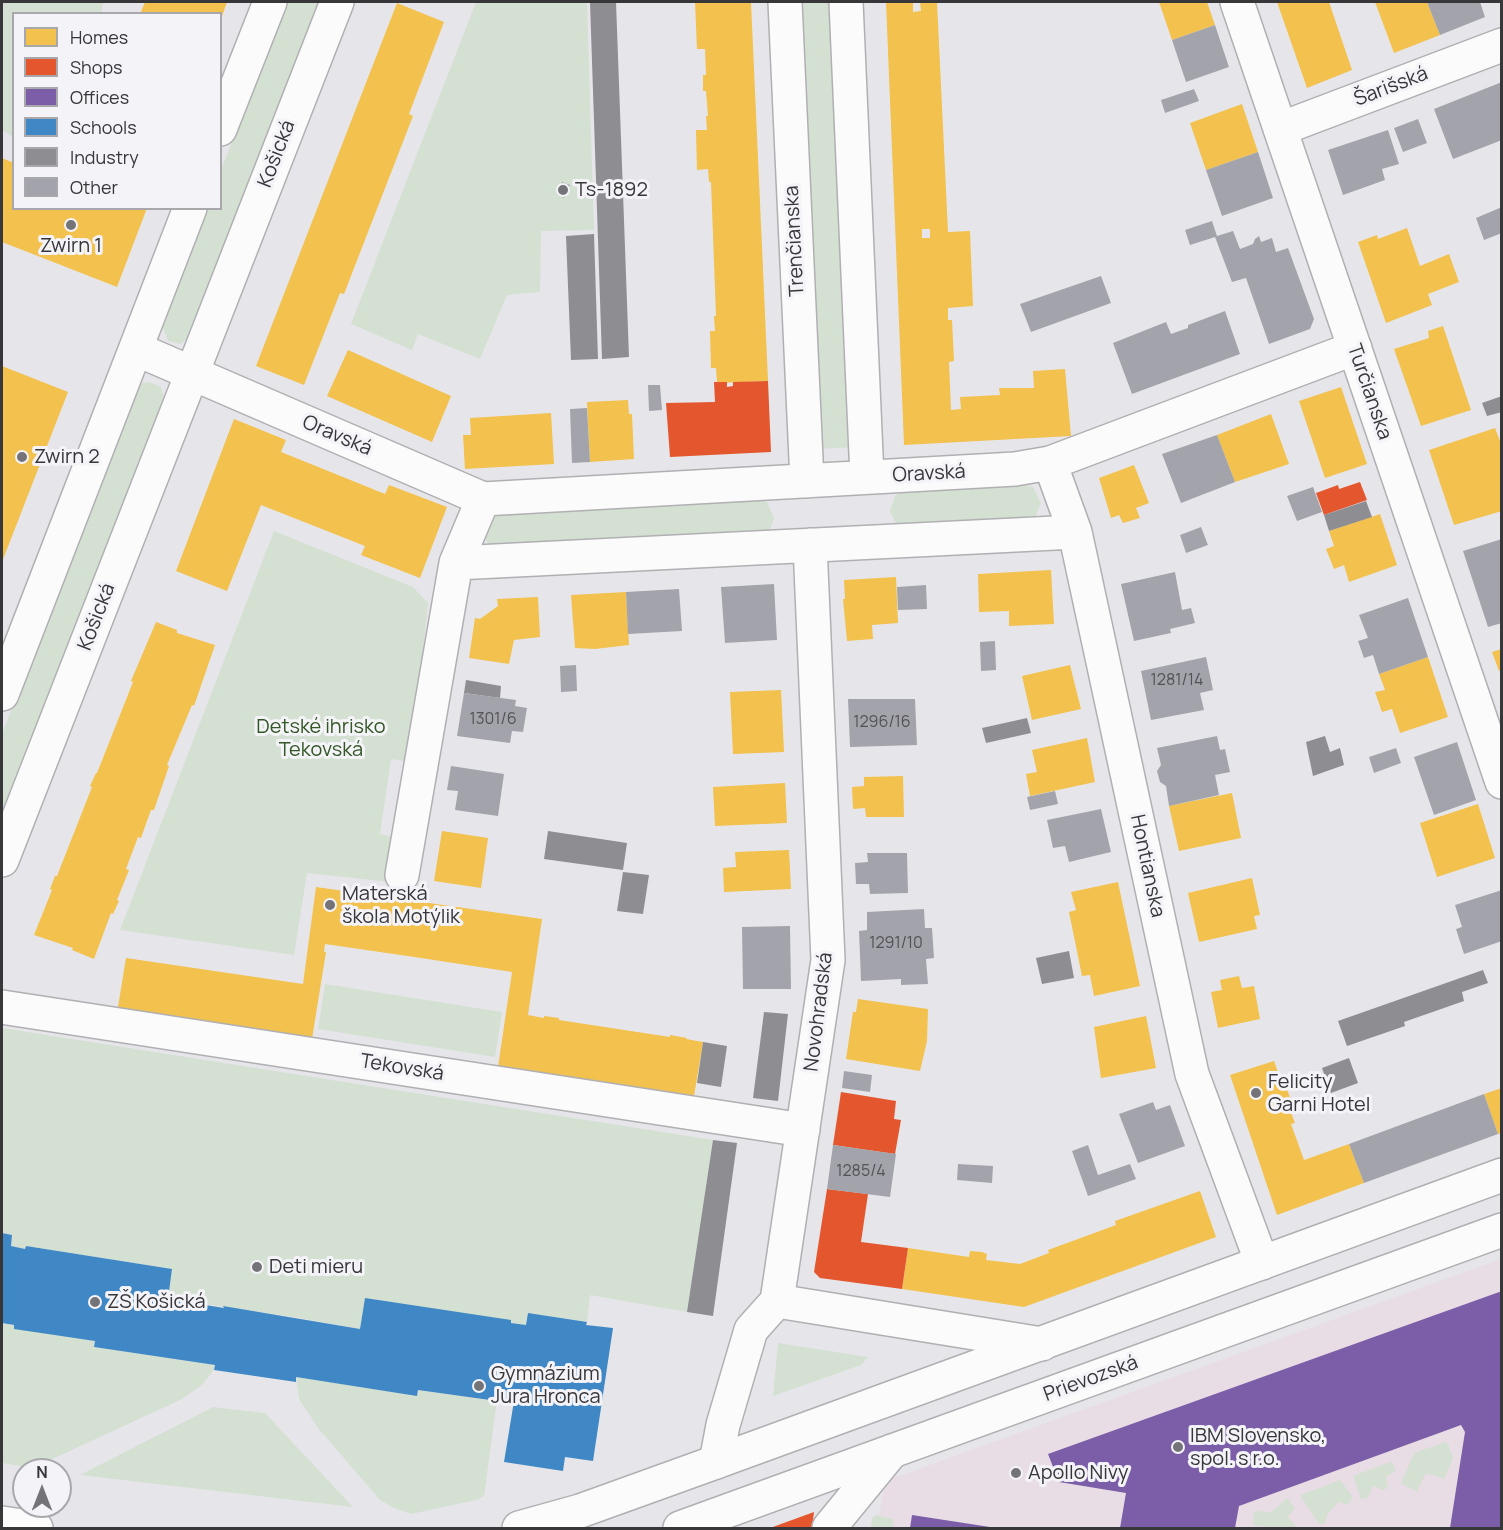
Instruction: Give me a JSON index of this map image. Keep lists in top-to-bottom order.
{
  "streets": {
    "street": [
      "Šarišská",
      "Košická",
      "Trenčianska",
      "Turčianska",
      "Oravská",
      "Hontianska",
      "Novohradská",
      "Tekovská",
      "Prievozská"
    ]
  },
  "crossings": [
    ["Šarišská", "Turčianska"],
    ["Košická", "Oravská"],
    ["Trenčianska", "Oravská"],
    ["Turčianska", "Oravská"],
    ["Oravská", "Hontianska"],
    ["Novohradská", "Tekovská"]
  ],
  "parks": ["Detské ihrisko Tekovská"],
  "places": [
    "Ts-1892",
    "Zwirn 1",
    "Zwirn 2",
    "Materská škola Motýlik",
    "Felicity Garni Hotel",
    "Deti mieru",
    "ZŠ Košická",
    "Gymnázium Jura Hronca",
    "IBM Slovensko, spol. s r.o.",
    "Apollo Nivy"
  ],
  "house_numbers": [
    "1281/14",
    "1301/6",
    "1296/16",
    "1291/10",
    "1285/4"
  ],
  "legend": [
    "Homes",
    "Shops",
    "Offices",
    "Schools",
    "Industry",
    "Other"
  ],
  "north": "top"
}
